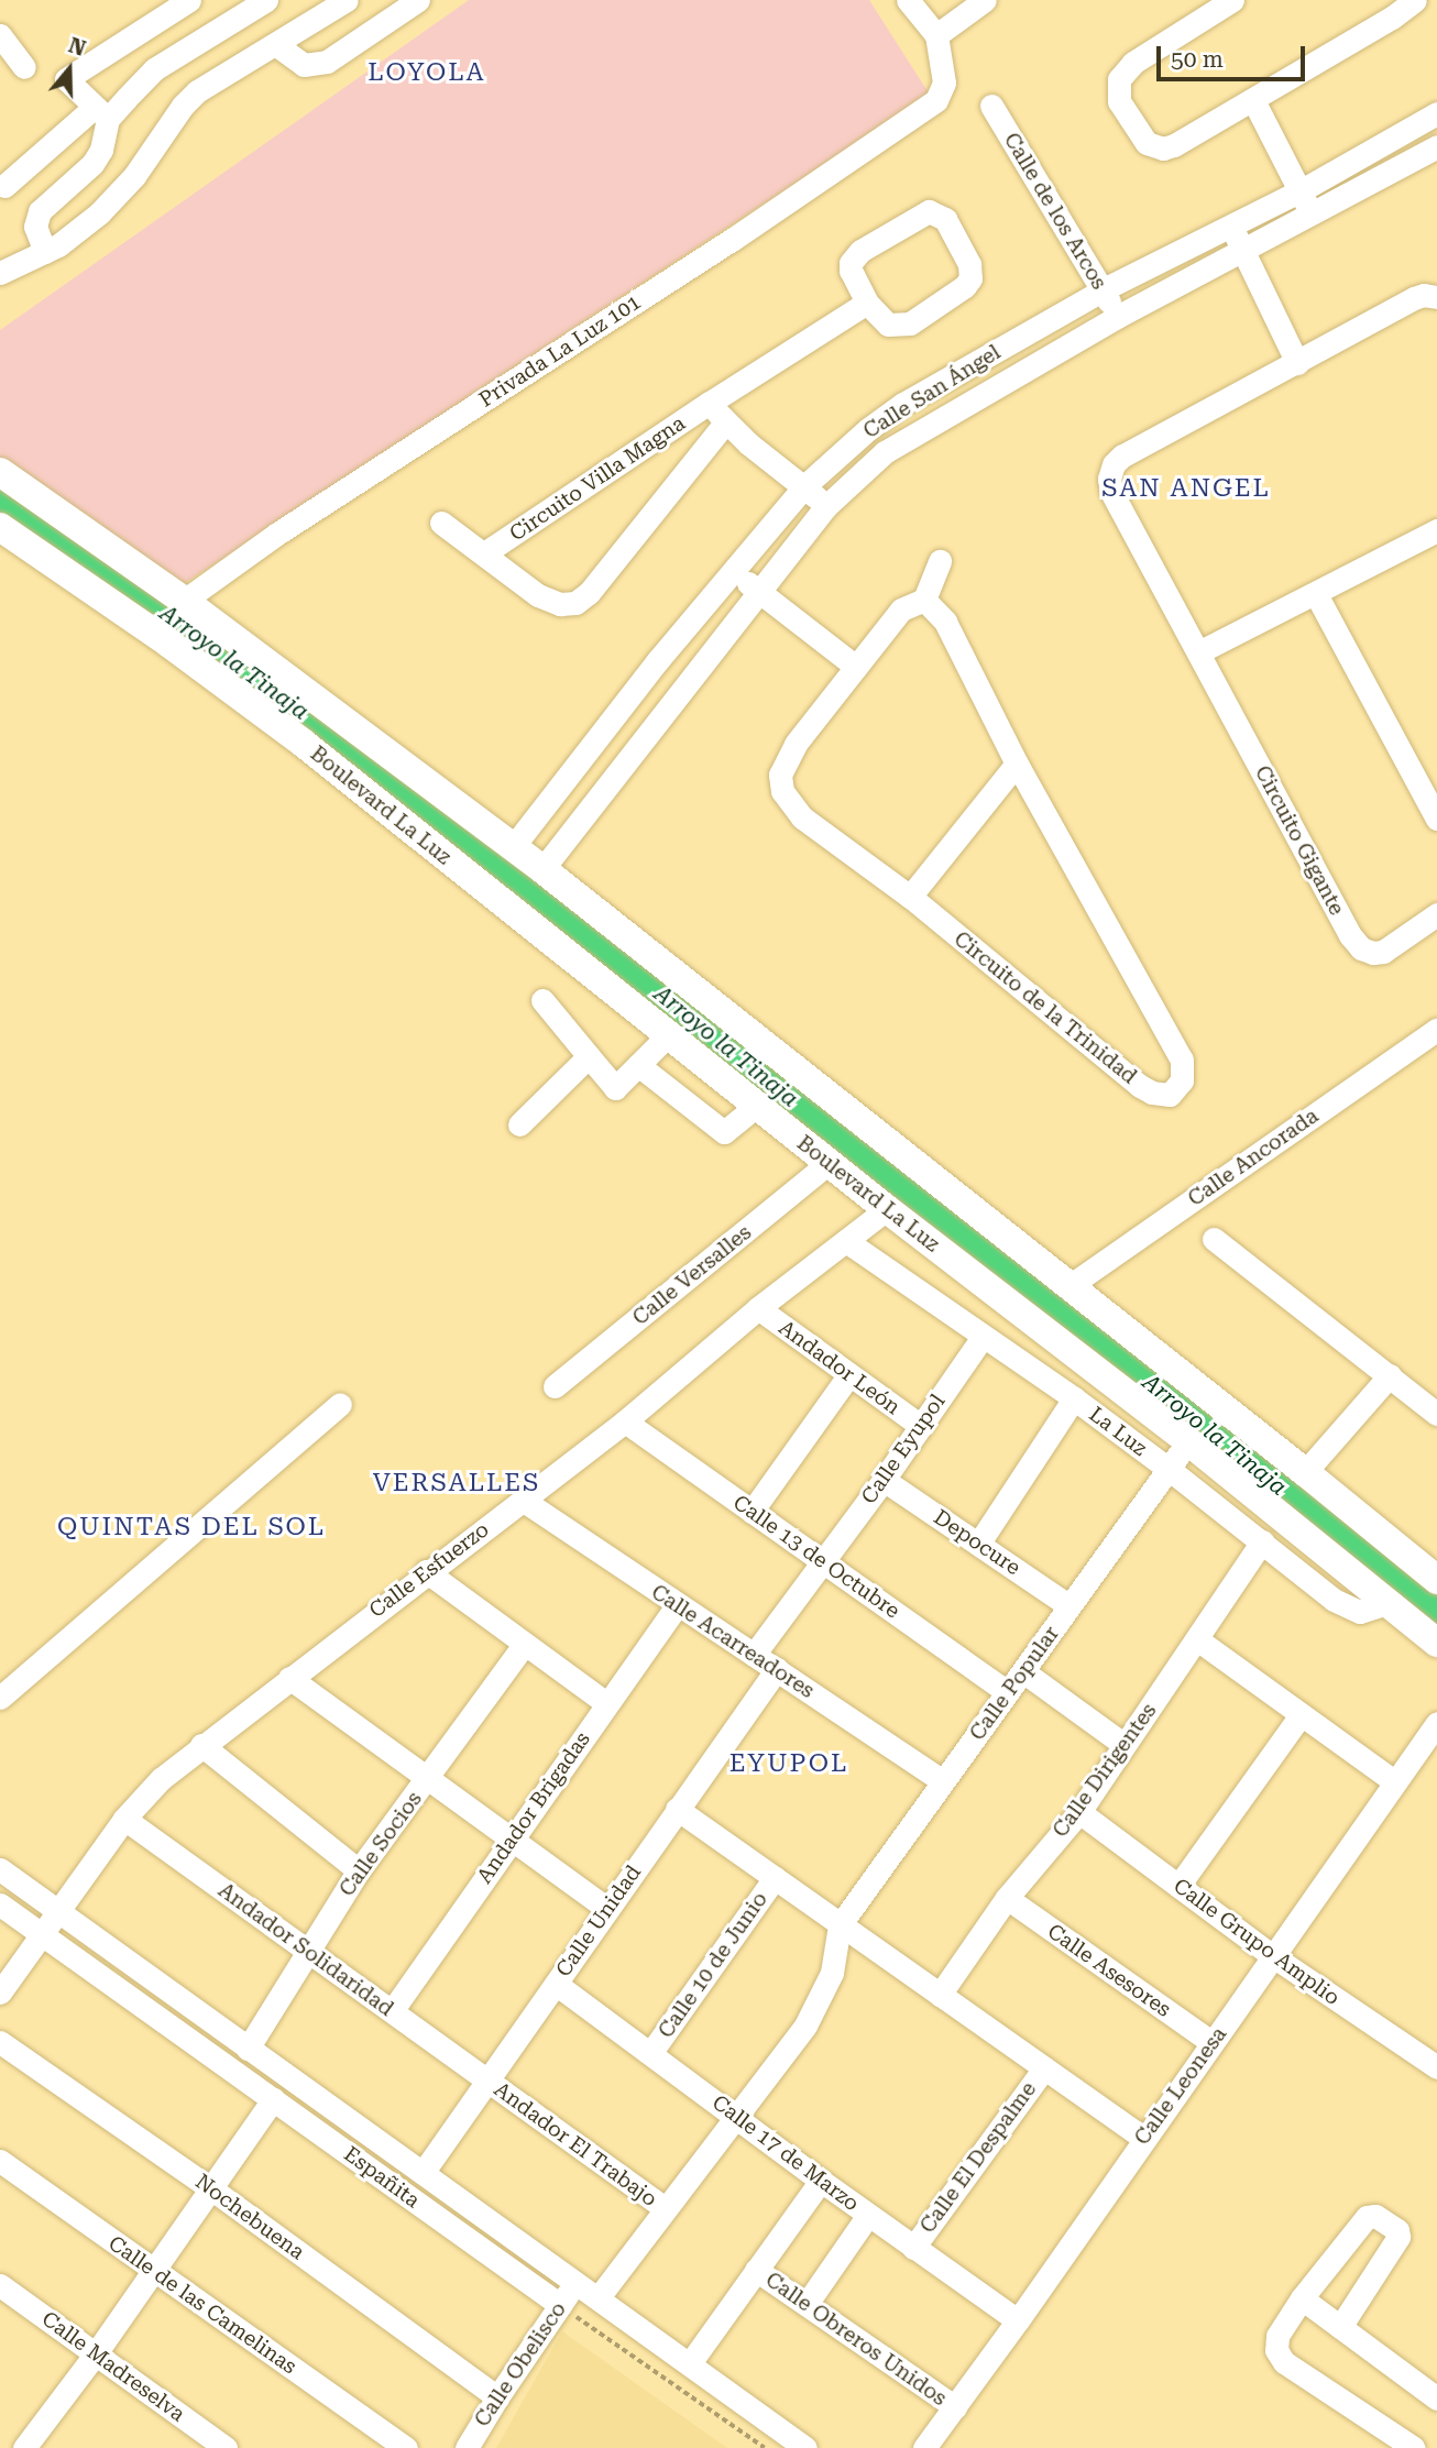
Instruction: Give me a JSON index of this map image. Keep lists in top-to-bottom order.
{
  "streets": {
    "main road": ["Boulevard La Luz"],
    "street": [
      "Calle de los Arcos",
      "Privada La Luz 101",
      "Calle San Ángel",
      "Circuito Villa Magna",
      "Circuito Gigante",
      "Circuito de la Trinidad",
      "Calle Ancorada",
      "Calle Versalles",
      "Andador León",
      "La Luz",
      "Calle Eyupol",
      "Depocure",
      "Calle 13 de Octubre",
      "Calle Esfuerzo",
      "Calle Acarreadores",
      "Calle Popular",
      "Calle Dirigentes",
      "Andador Brigadas",
      "Calle Socios",
      "Calle Unidad",
      "Calle Grupo Amplio",
      "Andador Solidaridad",
      "Calle 10 de Junio",
      "Calle Asesores",
      "Calle Leonesa",
      "Andador El Trabajo",
      "Calle 17 de Marzo",
      "Calle El Despalme",
      "Españita",
      "Nochebuena",
      "Calle de las Camelinas",
      "Calle Obreros Unidos",
      "Calle Obelisco",
      "Calle Madreselva"
    ]
  },
  "crossings": [
    ["Calle de los Arcos", "Calle San Ángel"],
    ["Privada La Luz 101", "Boulevard La Luz"],
    ["Calle San Ángel", "Boulevard La Luz"],
    ["Boulevard La Luz", "Calle Ancorada"],
    ["Boulevard La Luz", "Calle Versalles"],
    ["Boulevard La Luz", "La Luz"],
    ["Boulevard La Luz", "Calle Esfuerzo"],
    ["Boulevard La Luz", "Calle Popular"],
    ["Andador León", "Calle Eyupol"],
    ["Andador León", "Calle Esfuerzo"],
    ["La Luz", "Calle Eyupol"],
    ["La Luz", "Calle Esfuerzo"],
    ["La Luz", "Calle Popular"],
    ["La Luz", "Calle Dirigentes"],
    ["Calle Eyupol", "Depocure"],
    ["Calle Eyupol", "Calle 13 de Octubre"],
    ["Calle Eyupol", "Calle Acarreadores"],
    ["Depocure", "Calle Popular"],
    ["Calle 13 de Octubre", "Calle Esfuerzo"],
    ["Calle 13 de Octubre", "Calle Popular"],
    ["Calle Esfuerzo", "Calle Acarreadores"],
    ["Calle Esfuerzo", "Andador Solidaridad"],
    ["Calle Esfuerzo", "Españita"],
    ["Calle Acarreadores", "Calle Popular"],
    ["Calle Acarreadores", "Andador Brigadas"],
    ["Calle Acarreadores", "Calle Unidad"],
    ["Calle Dirigentes", "Calle Grupo Amplio"],
    ["Calle Dirigentes", "Calle Asesores"],
    ["Andador Brigadas", "Andador Solidaridad"],
    ["Calle Socios", "Andador Solidaridad"],
    ["Calle Unidad", "Andador Solidaridad"],
    ["Calle Unidad", "Andador El Trabajo"],
    ["Calle Unidad", "Calle 17 de Marzo"],
    ["Calle Grupo Amplio", "Calle Leonesa"],
    ["Andador Solidaridad", "Andador El Trabajo"],
    ["Calle 10 de Junio", "Calle 17 de Marzo"],
    ["Calle Asesores", "Calle Leonesa"],
    ["Calle Leonesa", "Calle 17 de Marzo"],
    ["Calle Leonesa", "Calle Obreros Unidos"],
    ["Calle 17 de Marzo", "Calle El Despalme"],
    ["Españita", "Calle Obelisco"],
    ["Nochebuena", "Calle Obelisco"]
  ],
  "districts": [
    "LOYOLA",
    "SAN ANGEL",
    "VERSALLES",
    "QUINTAS DEL SOL",
    "EYUPOL"
  ],
  "water": ["Arroyo la Tinaja"],
  "scale_bar": "50 m",
  "north": "top"
}
